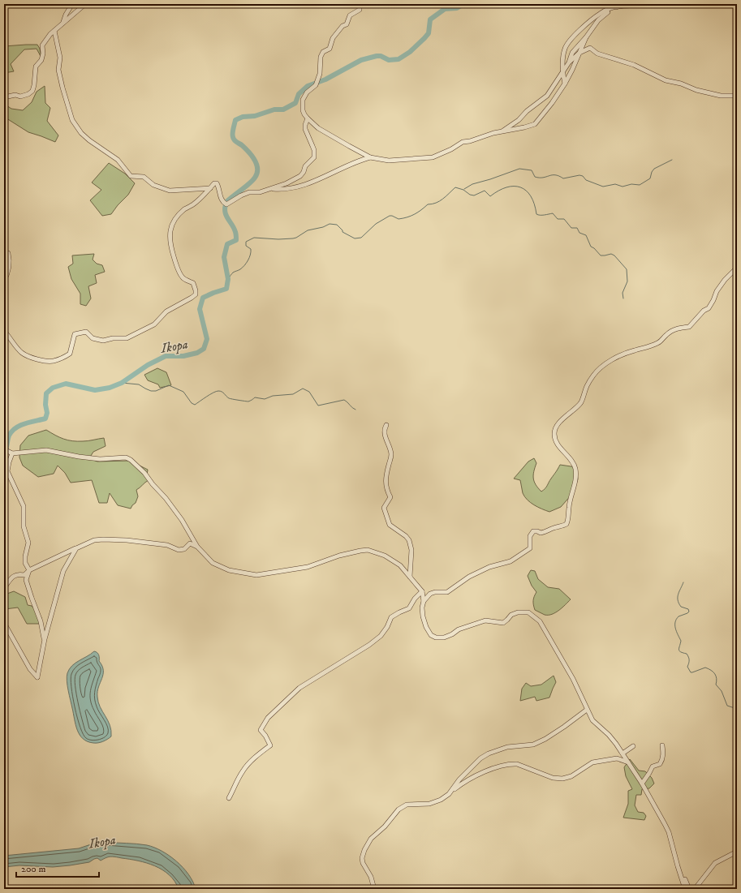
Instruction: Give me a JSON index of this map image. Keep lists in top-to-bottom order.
{
  "water": ["Ikopa"],
  "scale_bar": "200 m"
}
